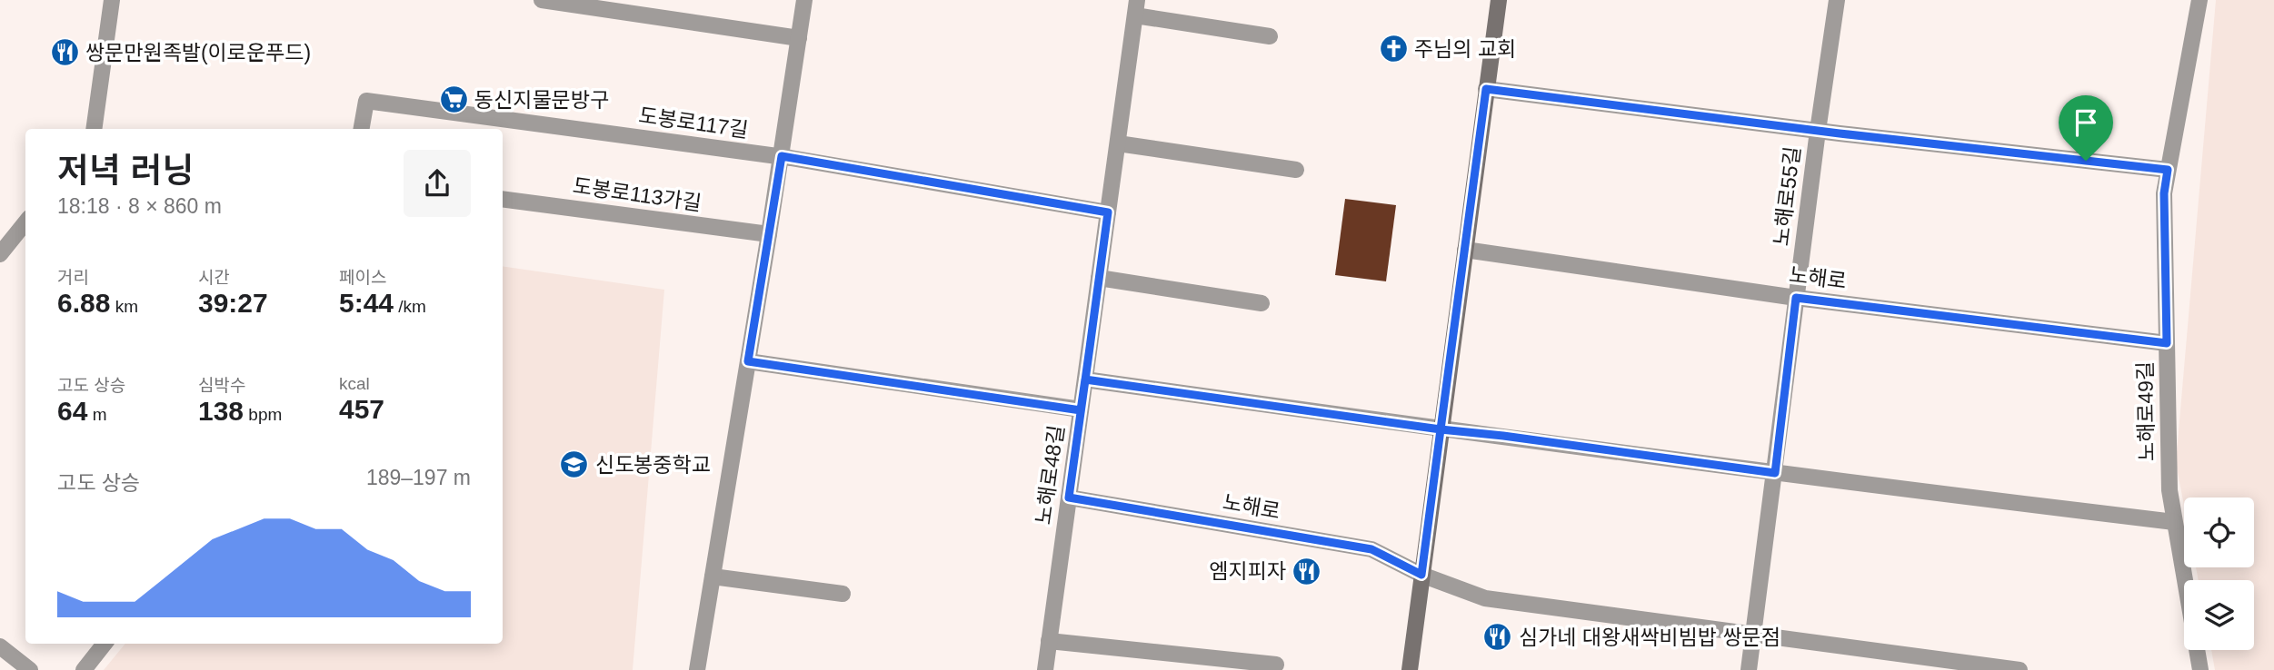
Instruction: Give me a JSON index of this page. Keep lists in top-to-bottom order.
{
  "streets": {
    "street": [
      "도봉로117길",
      "도봉로113가길",
      "노해로55길",
      "노해로",
      "노해로49길",
      "노해로48길"
    ]
  },
  "crossings": [
    ["도봉로117길", "노해로48길"],
    ["노해로55길", "노해로"],
    ["노해로", "노해로49길"],
    ["노해로", "노해로48길"]
  ],
  "places": {
    "church": ["주님의 교회"],
    "restaurant": ["쌍문만원족발(이로운푸드)", "엠지피자", "심가네 대왕새싹비빔밥 쌍문점"],
    "supermarket": ["동신지물문방구"],
    "school or university": ["신도봉중학교"]
  },
  "page": {
    "heading": ["저녁 러닝", "18:18 · 8 × 860 m"],
    "stats": [
      ["거리", "6.88 km"],
      ["시간", "39:27"],
      ["페이스", "5:44 /km"],
      ["고도 상승", "64 m"],
      ["심박수", "138 bpm"],
      ["kcal", "457"]
    ],
    "chart": ["고도 상승", "189–197 m"]
  }
}
